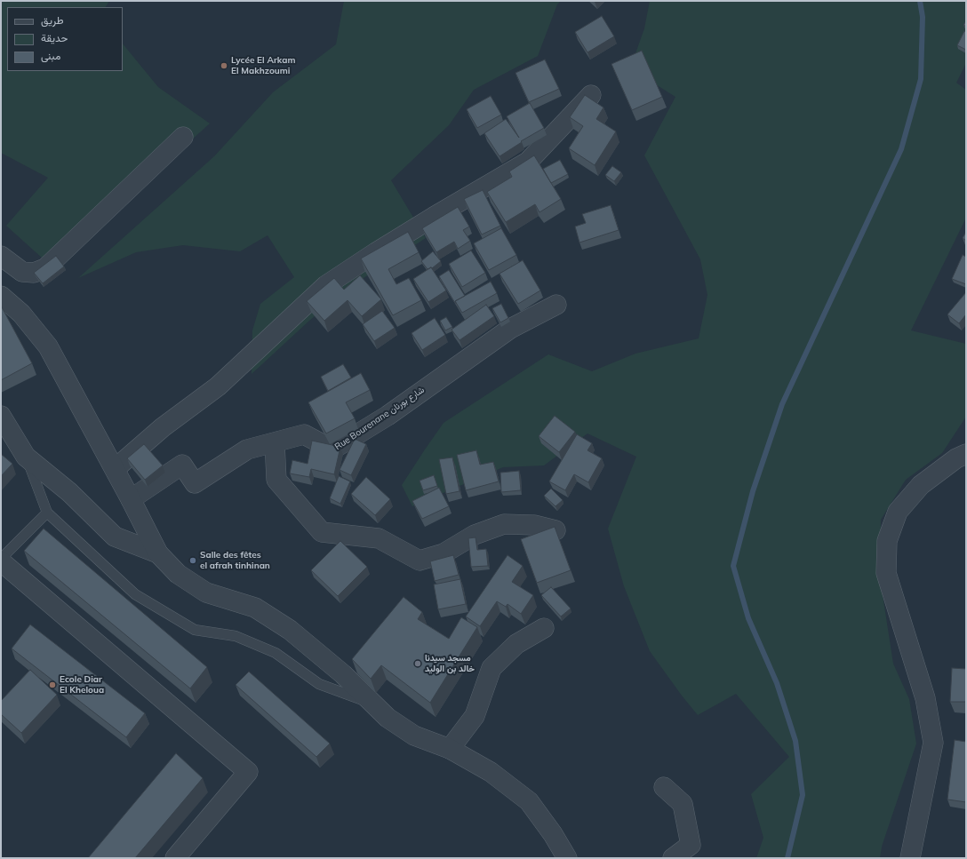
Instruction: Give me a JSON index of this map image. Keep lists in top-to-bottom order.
{
  "streets": {
    "street": ["Rue Bourenane شارع بورنان"]
  },
  "places": [
    "Lycée El Arkam El Makhzoumi",
    "Salle des fêtes el afrah tinhinan",
    "مسجد سيدنا خالد بن الوليد",
    "Ecole Diar El Kheloua"
  ],
  "legend": ["طريق", "حديقة", "مبنى"]
}
